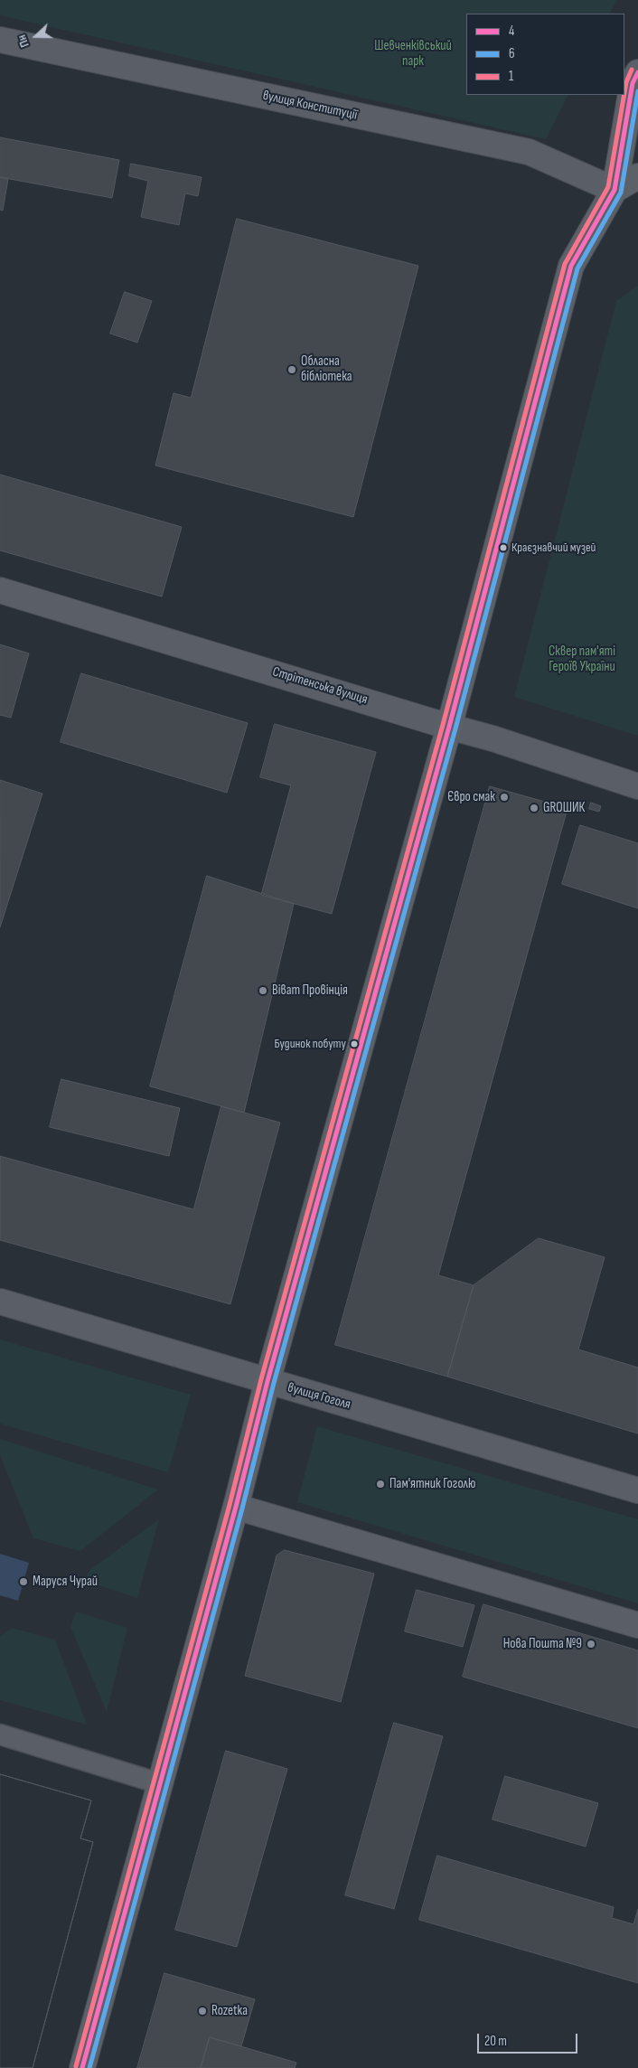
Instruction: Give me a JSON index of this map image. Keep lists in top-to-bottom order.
{
  "streets": {
    "street": ["вулиця Конституції", "Стрітенська вулиця", "вулиця Гоголя"]
  },
  "parks": ["Шевченківський парк", "Сквер пам'яті Героїв України"],
  "places": [
    "Обласна бібліотека",
    "Краєзнавчий музей",
    "Євро смак",
    "GROШИК",
    "Віват Провінція",
    "Будинок побуту",
    "Пам'ятник Гоголю",
    "Маруся Чурай",
    "Нова Пошта №9",
    "Rozetka"
  ],
  "lines": ["transit line 1", "transit line 4", "transit line 6"],
  "legend": ["4", "6", "1"],
  "scale_bar": "20 m",
  "north": "left"
}
